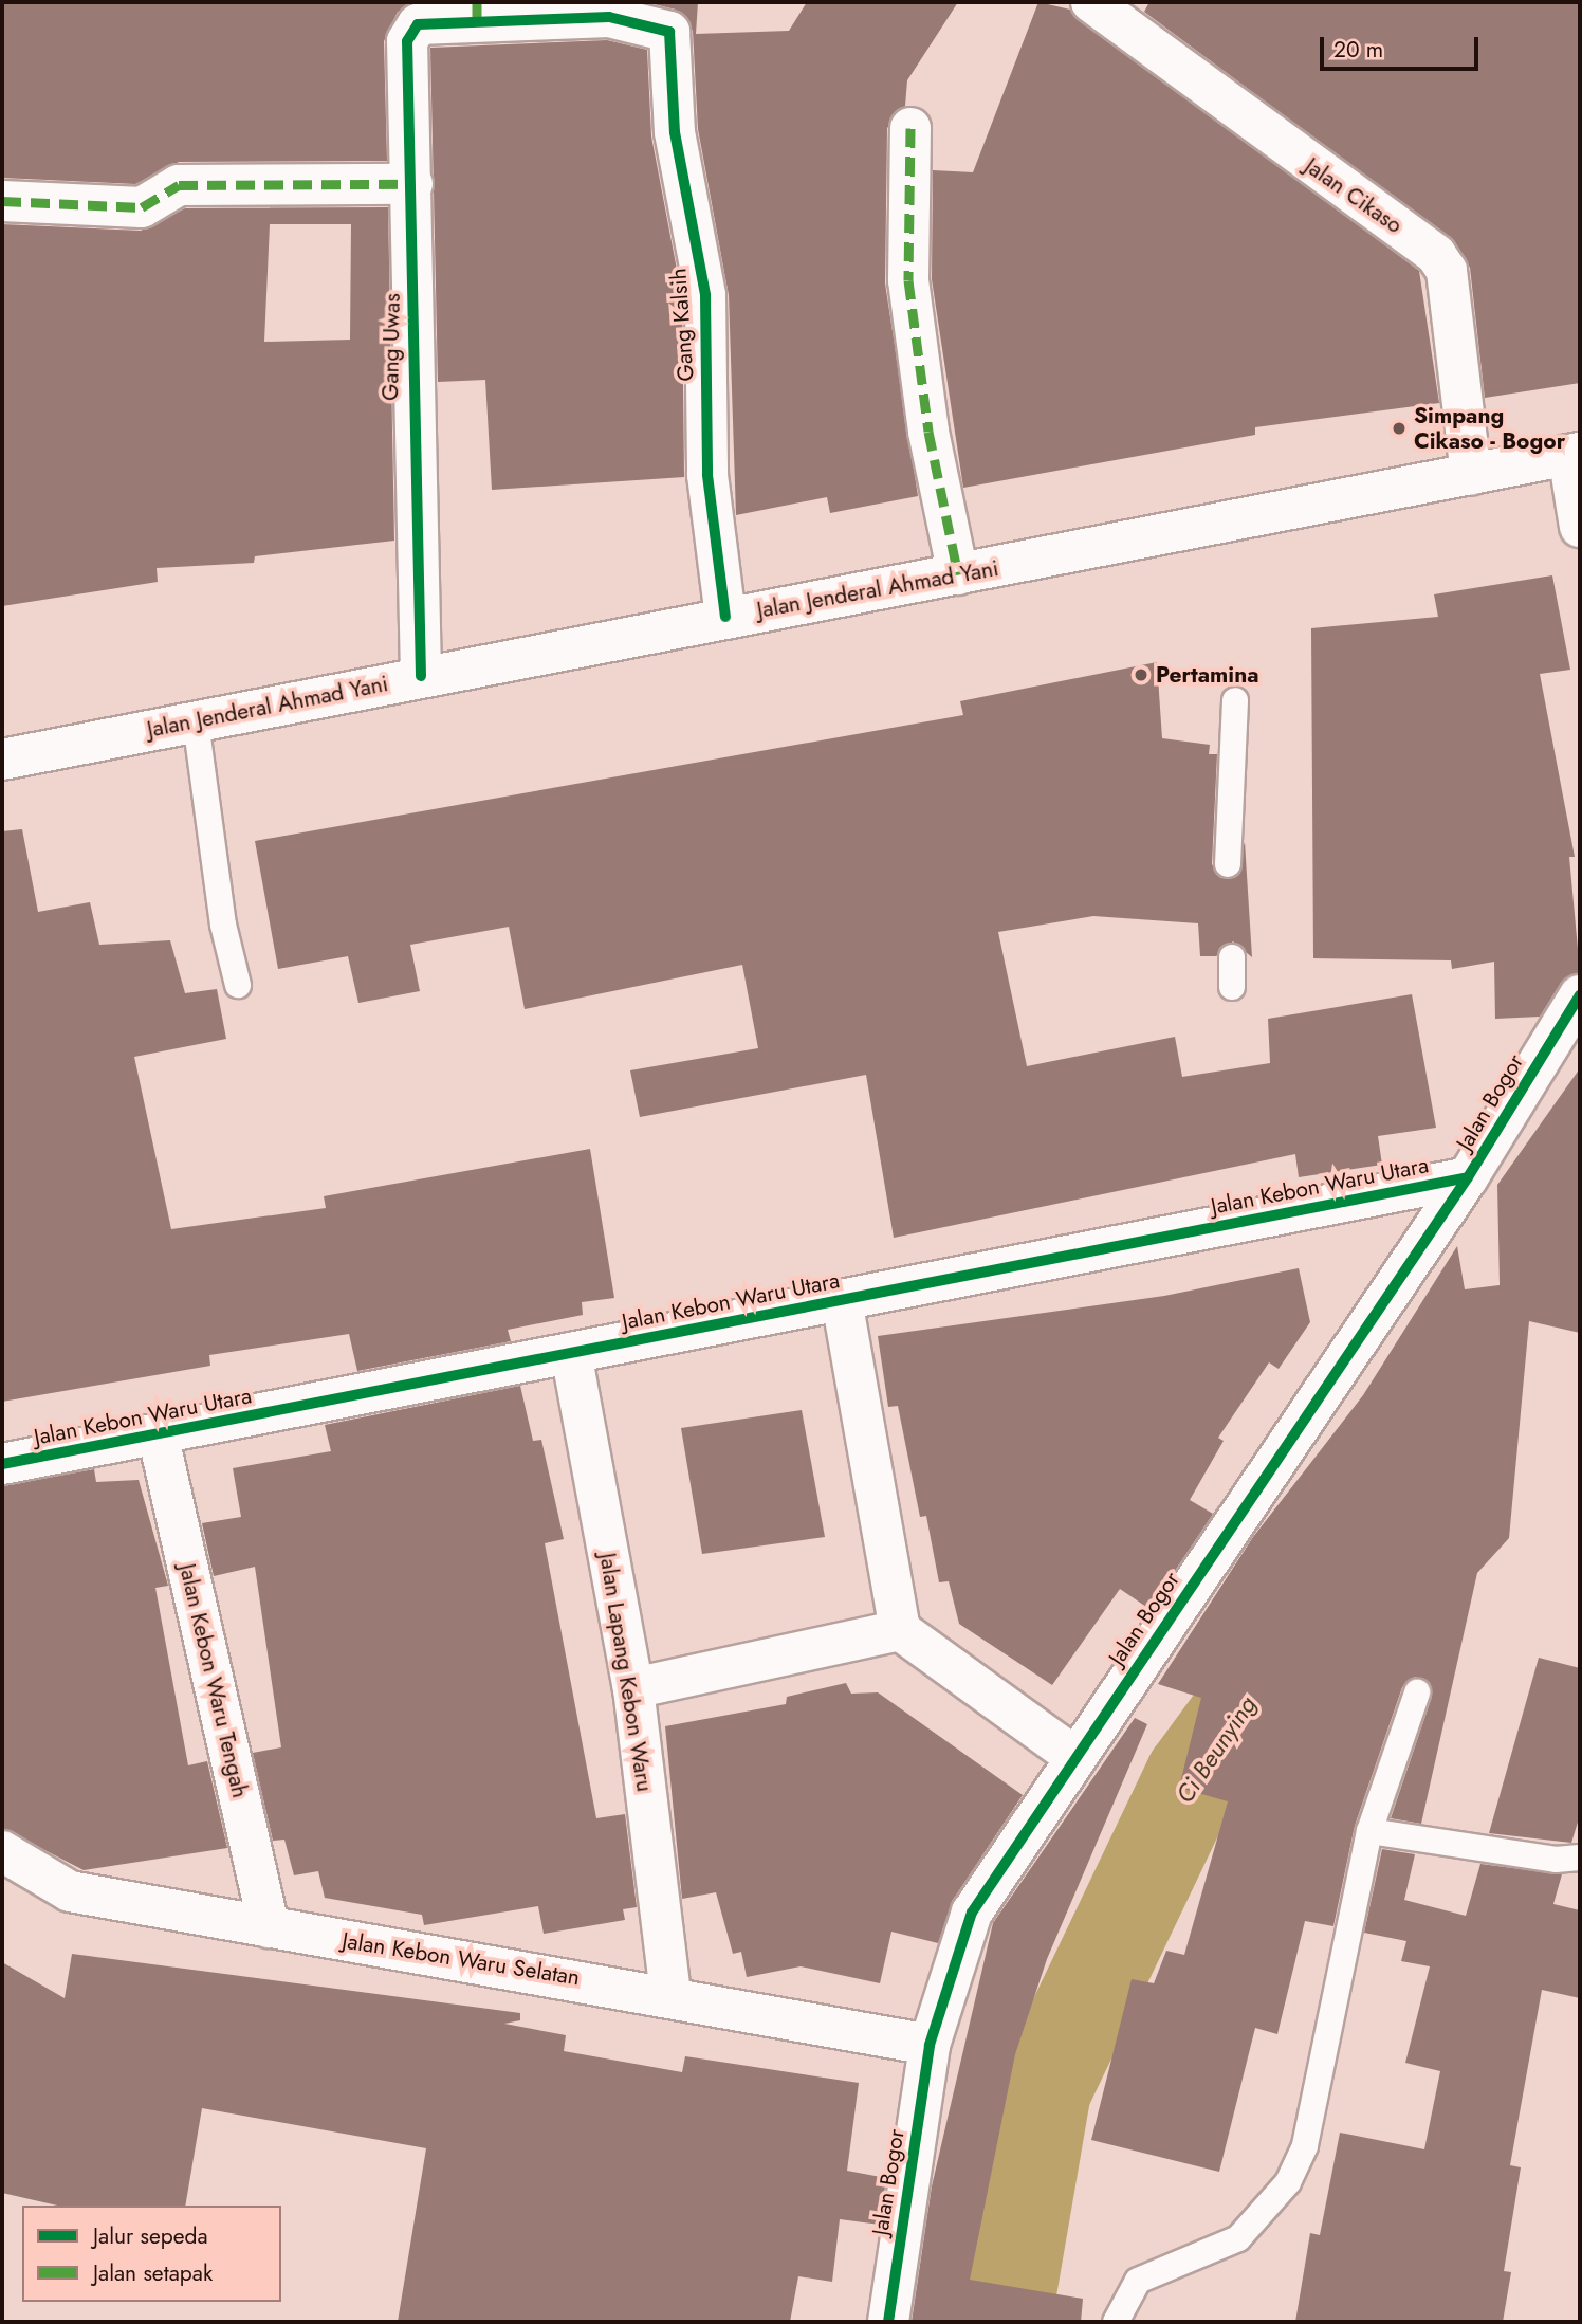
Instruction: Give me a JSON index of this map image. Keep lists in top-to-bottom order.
{
  "streets": {
    "street": [
      "Jalan Cikaso",
      "Gang Kalsih",
      "Gang Uwas",
      "Jalan Jenderal Ahmad Yani",
      "Jalan Bogor",
      "Jalan Kebon Waru Utara",
      "Jalan Lapang Kebon Waru",
      "Jalan Kebon Waru Tengah",
      "Jalan Kebon Waru Selatan"
    ]
  },
  "crossings": [
    ["Jalan Cikaso", "Jalan Jenderal Ahmad Yani"],
    ["Gang Kalsih", "Gang Uwas"],
    ["Gang Kalsih", "Jalan Jenderal Ahmad Yani"],
    ["Gang Uwas", "Jalan Jenderal Ahmad Yani"],
    ["Jalan Bogor", "Jalan Kebon Waru Utara"],
    ["Jalan Bogor", "Jalan Kebon Waru Selatan"],
    ["Jalan Kebon Waru Utara", "Jalan Lapang Kebon Waru"],
    ["Jalan Kebon Waru Utara", "Jalan Kebon Waru Tengah"],
    ["Jalan Lapang Kebon Waru", "Jalan Kebon Waru Selatan"],
    ["Jalan Kebon Waru Tengah", "Jalan Kebon Waru Selatan"]
  ],
  "water": ["Ci Beunying"],
  "places": ["Simpang Cikaso - Bogor", "Pertamina"],
  "legend": ["Jalur sepeda", "Jalan setapak"],
  "scale_bar": "20 m"
}
